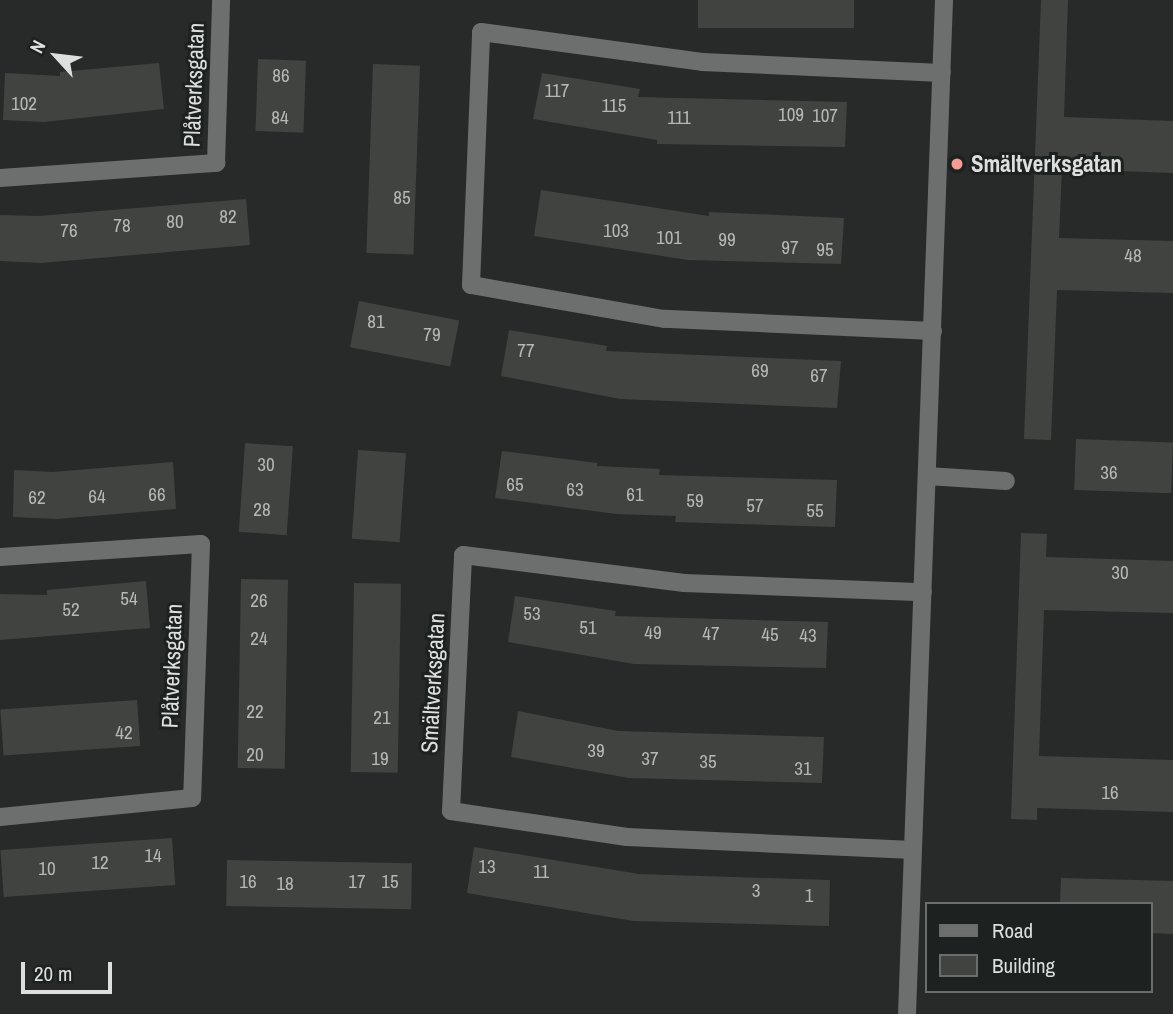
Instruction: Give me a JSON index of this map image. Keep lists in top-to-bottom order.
{
  "streets": {
    "street": ["Plåtverksgatan", "Smältverksgatan"]
  },
  "places": ["Smältverksgatan"],
  "house_numbers": [
    "86",
    "117",
    "102",
    "115",
    "109",
    "107",
    "84",
    "111",
    "85",
    "82",
    "80",
    "78",
    "76",
    "103",
    "101",
    "99",
    "97",
    "95",
    "48",
    "81",
    "79",
    "77",
    "69",
    "67",
    "30",
    "36",
    "65",
    "63",
    "66",
    "61",
    "64",
    "62",
    "59",
    "57",
    "28",
    "55",
    "30",
    "54",
    "26",
    "52",
    "53",
    "51",
    "49",
    "47",
    "45",
    "43",
    "24",
    "22",
    "21",
    "42",
    "39",
    "20",
    "19",
    "37",
    "35",
    "31",
    "16",
    "14",
    "12",
    "13",
    "10",
    "11",
    "16",
    "17",
    "15",
    "18",
    "3",
    "1"
  ],
  "legend": ["Road", "Building"],
  "scale_bar": "20 m",
  "north": "top left"
}
